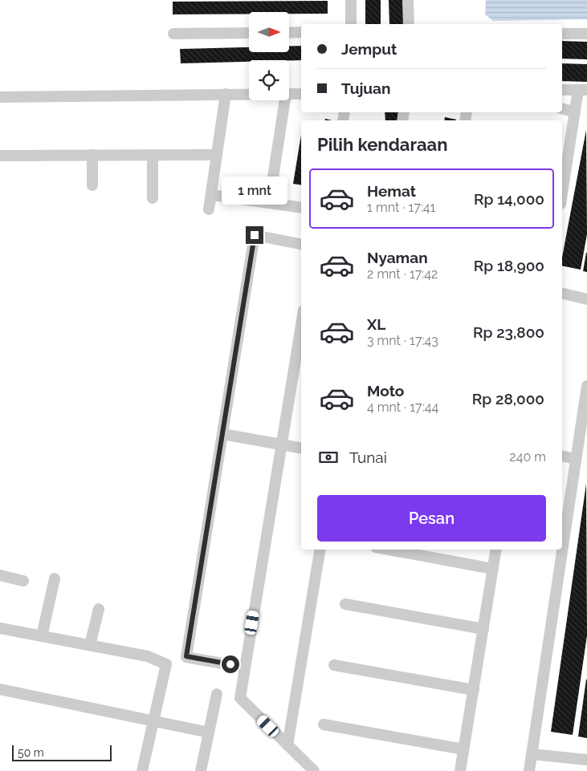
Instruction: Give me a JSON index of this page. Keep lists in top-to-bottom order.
{
  "scale_bar": "50 m",
  "north": "right",
  "page": {
    "banner": ["Jemput", "Tujuan"],
    "heading": "Pilih kendaraan",
    "list": [
      {
        "name": "Hemat",
        "note": "1 mnt · 17:41",
        "value": "Rp 14,000"
      },
      {
        "name": "Nyaman",
        "note": "2 mnt · 17:42",
        "value": "Rp 18,900"
      },
      {
        "name": "XL",
        "note": "3 mnt · 17:43",
        "value": "Rp 23,800"
      },
      {
        "name": "Moto",
        "note": "4 mnt · 17:44",
        "value": "Rp 28,000"
      }
    ],
    "bubble": "1 mnt",
    "pay": ["Tunai", "240 m"],
    "buttons": "Pesan",
    "scale": "50 m"
  }
}
